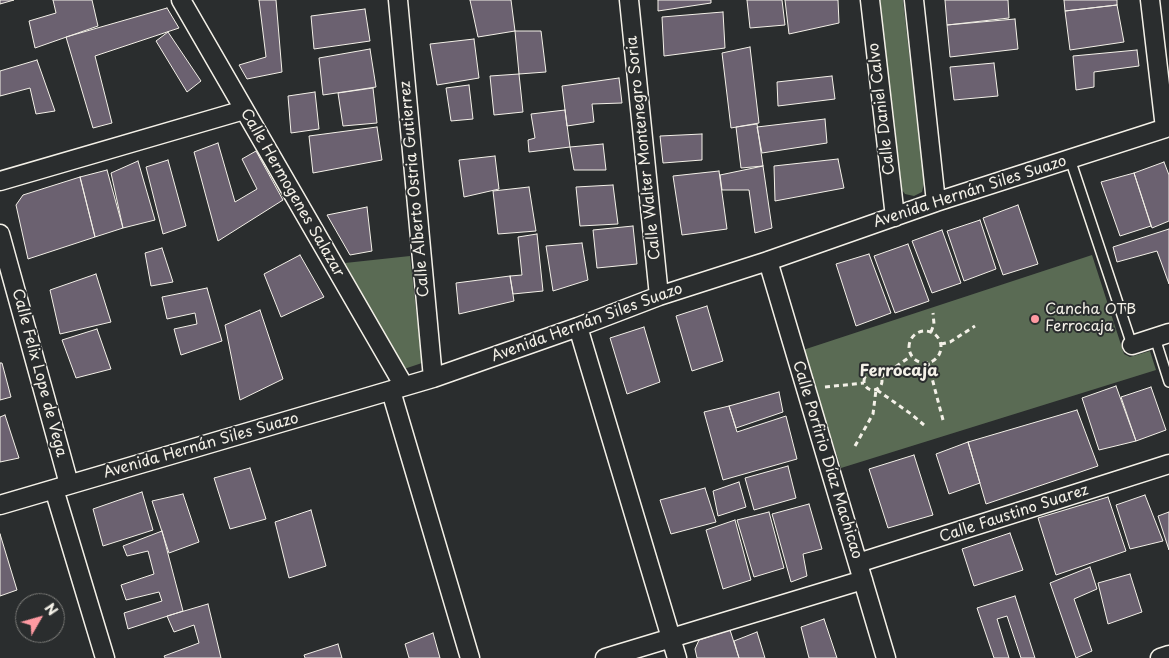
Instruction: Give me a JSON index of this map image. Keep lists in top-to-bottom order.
{
  "streets": {
    "street": [
      "Calle Daniel Calvo",
      "Calle Walter Montenegro Soria",
      "Calle Alberto Ostria Gutierrez",
      "Avenida Hernán Siles Suazo",
      "Calle Hermogenes Salazar",
      "Calle Felix Lope de Vega",
      "Calle Porfirio Díaz Machicao",
      "Calle Faustino Suarez"
    ]
  },
  "crossings": [
    ["Calle Daniel Calvo", "Avenida Hernán Siles Suazo"],
    ["Calle Walter Montenegro Soria", "Avenida Hernán Siles Suazo"],
    ["Calle Alberto Ostria Gutierrez", "Avenida Hernán Siles Suazo"],
    ["Avenida Hernán Siles Suazo", "Calle Hermogenes Salazar"],
    ["Avenida Hernán Siles Suazo", "Calle Felix Lope de Vega"],
    ["Avenida Hernán Siles Suazo", "Calle Porfirio Díaz Machicao"],
    ["Calle Porfirio Díaz Machicao", "Calle Faustino Suarez"]
  ],
  "districts": ["Ferrocaja"],
  "places": ["Cancha OTB Ferrocaja"],
  "north": "top right"
}
